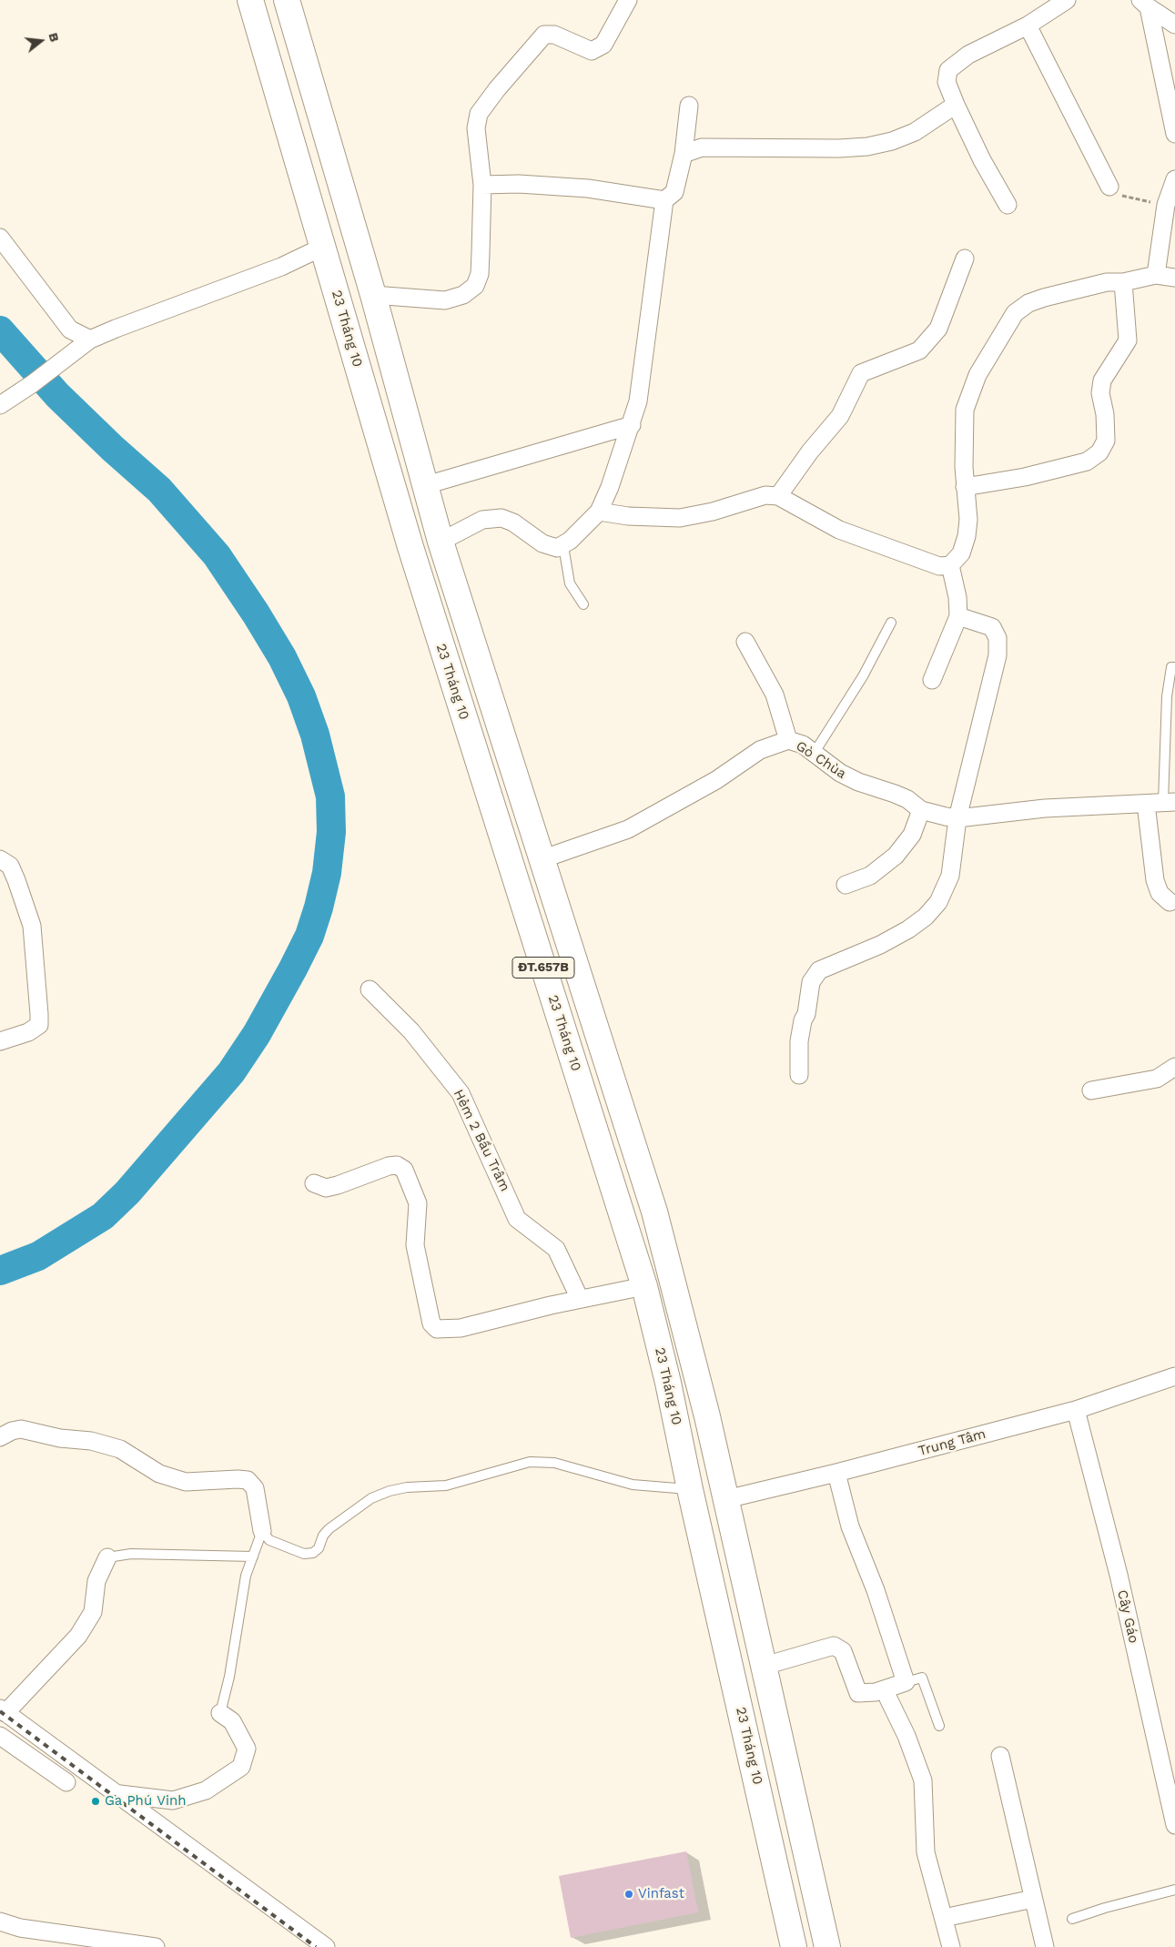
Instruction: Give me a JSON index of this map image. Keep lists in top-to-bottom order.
{
  "streets": {
    "main road": ["23 Tháng 10", "ĐT.657B"],
    "street": [
      "Gò Chùa",
      "Hẻm 2 Bầu Trâm",
      "Trung Tâm",
      "Cây Gáo"
    ]
  },
  "crossings": [
    ["Gò Chùa", "ĐT.657B"],
    ["ĐT.657B", "Trung Tâm"],
    ["Trung Tâm", "Cây Gáo"]
  ],
  "places": ["Ga Phú Vinh", "Vinfast"],
  "north": "right"
}
